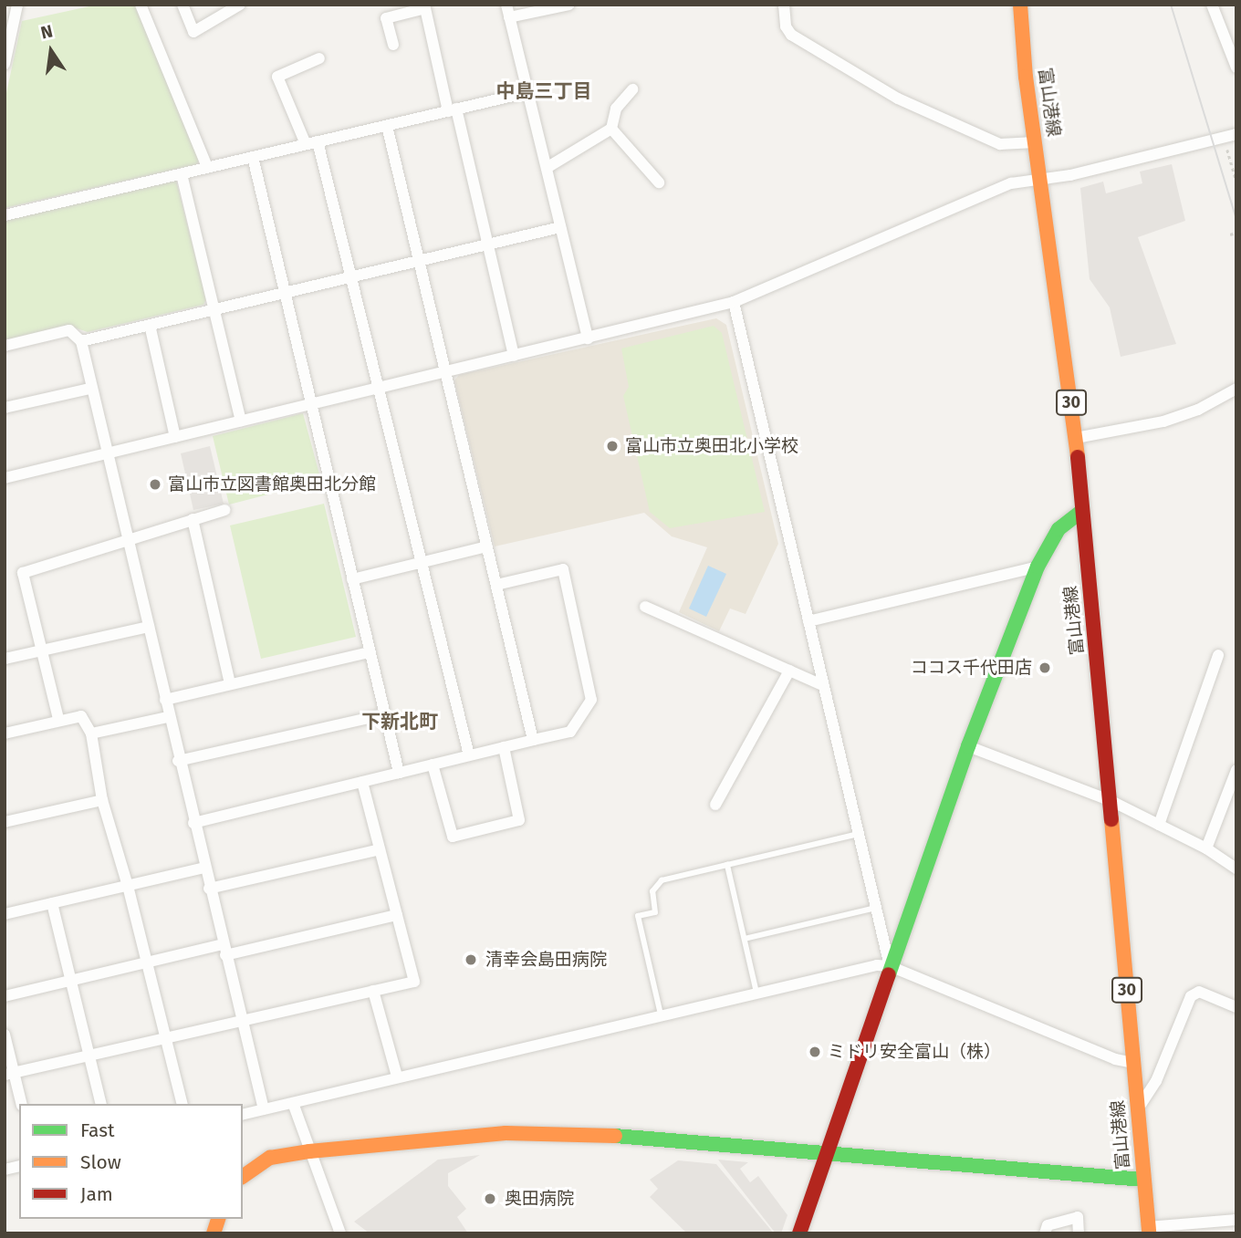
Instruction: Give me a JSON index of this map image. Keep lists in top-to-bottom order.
{
  "streets": {
    "street": ["富山港線", "30"]
  },
  "districts": ["中島三丁目", "下新北町"],
  "places": [
    "富山市立奥田北小学校",
    "富山市立図書館奥田北分館",
    "ココス千代田店",
    "清幸会島田病院",
    "ミドリ安全富山（株）",
    "奥田病院"
  ],
  "legend": ["Fast", "Slow", "Jam"],
  "north": "top"
}
